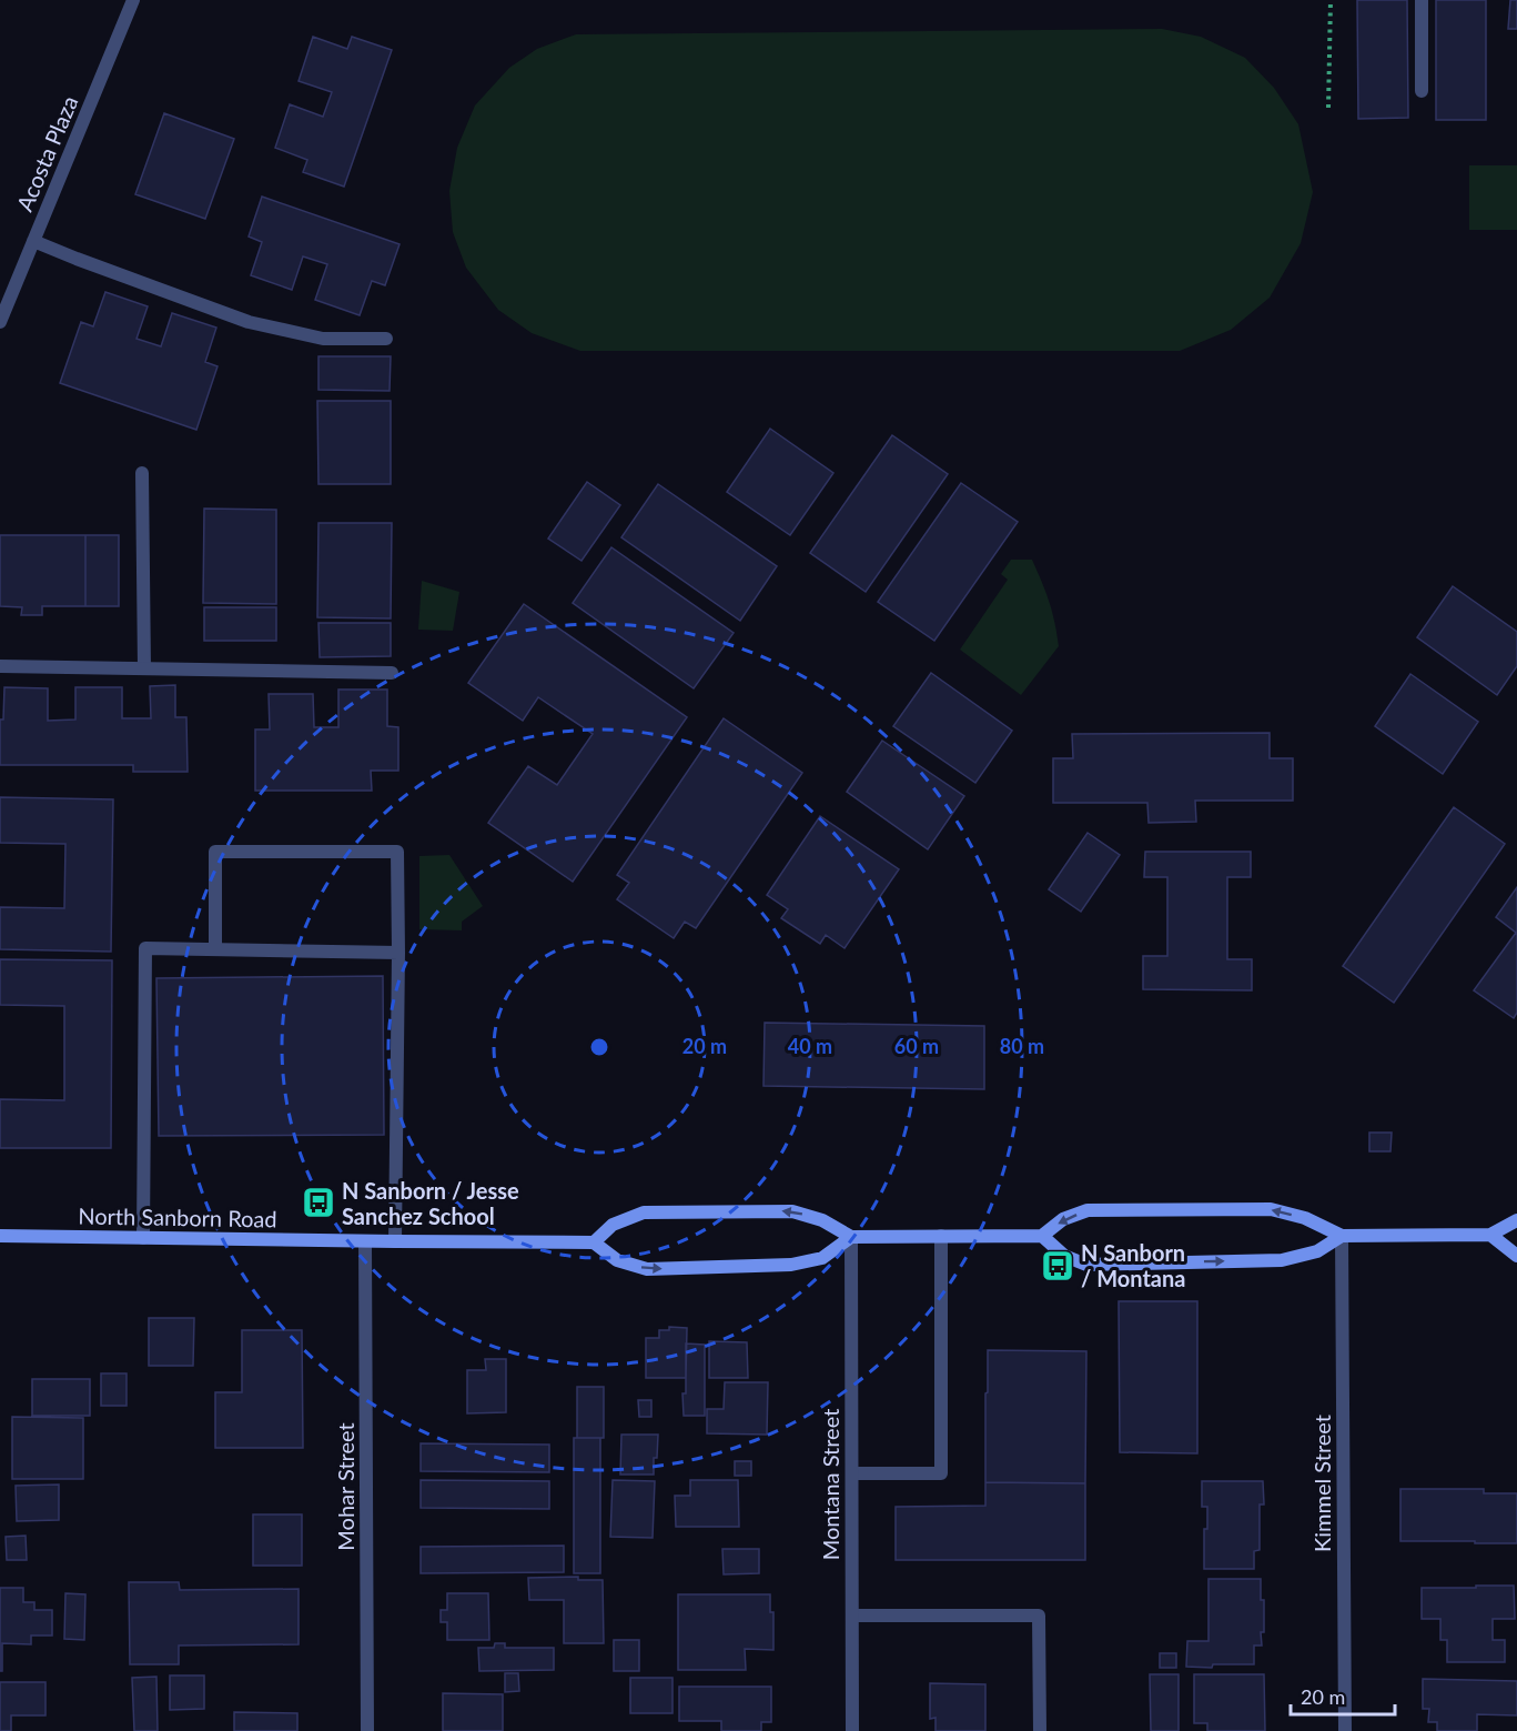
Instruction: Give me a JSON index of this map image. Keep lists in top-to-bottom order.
{
  "streets": {
    "main road": ["North Sanborn Road"],
    "street": [
      "Acosta Plaza",
      "Kimmel Street",
      "Montana Street",
      "Mohar Street"
    ]
  },
  "crossings": [
    ["North Sanborn Road", "Mohar Street"]
  ],
  "places": {
    "bus stop": ["N Sanborn / Jesse Sanchez School", "N Sanborn / Montana"]
  },
  "scale_bar": "20 m",
  "rings": [
    "20 m",
    "40 m",
    "60 m",
    "80 m"
  ]
}
